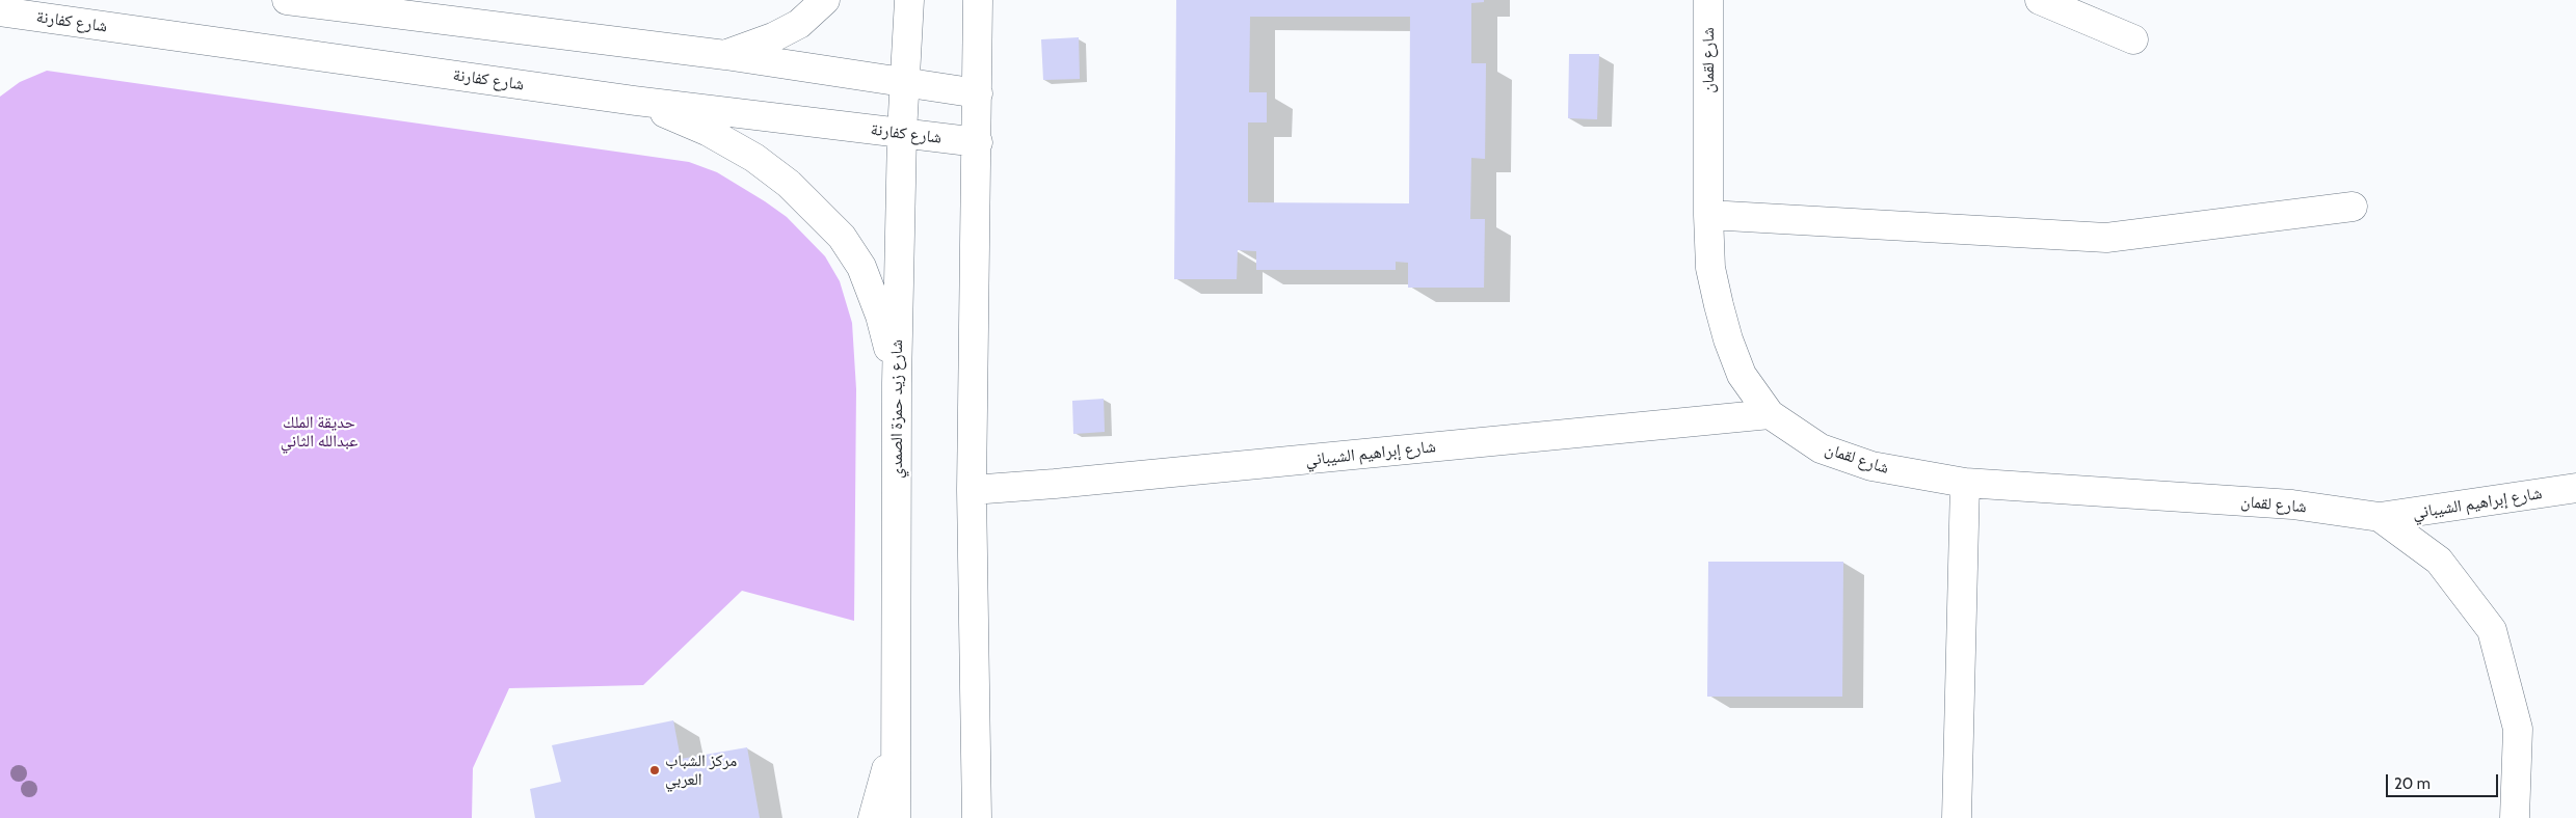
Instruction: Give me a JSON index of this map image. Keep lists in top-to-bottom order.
{
  "streets": {
    "street": [
      "شارع كفارنة",
      "شارع لقمان",
      "شارع زيد حمزة الصمدي",
      "شارع إبراهيم الشيباني"
    ]
  },
  "crossings": [
    ["شارع كفارنة", "شارع زيد حمزة الصمدي"],
    ["شارع لقمان", "شارع إبراهيم الشيباني"]
  ],
  "parks": ["حديقة الملك عبدالله الثاني"],
  "places": ["مركز الشباب العربي"],
  "scale_bar": "20 m"
}
